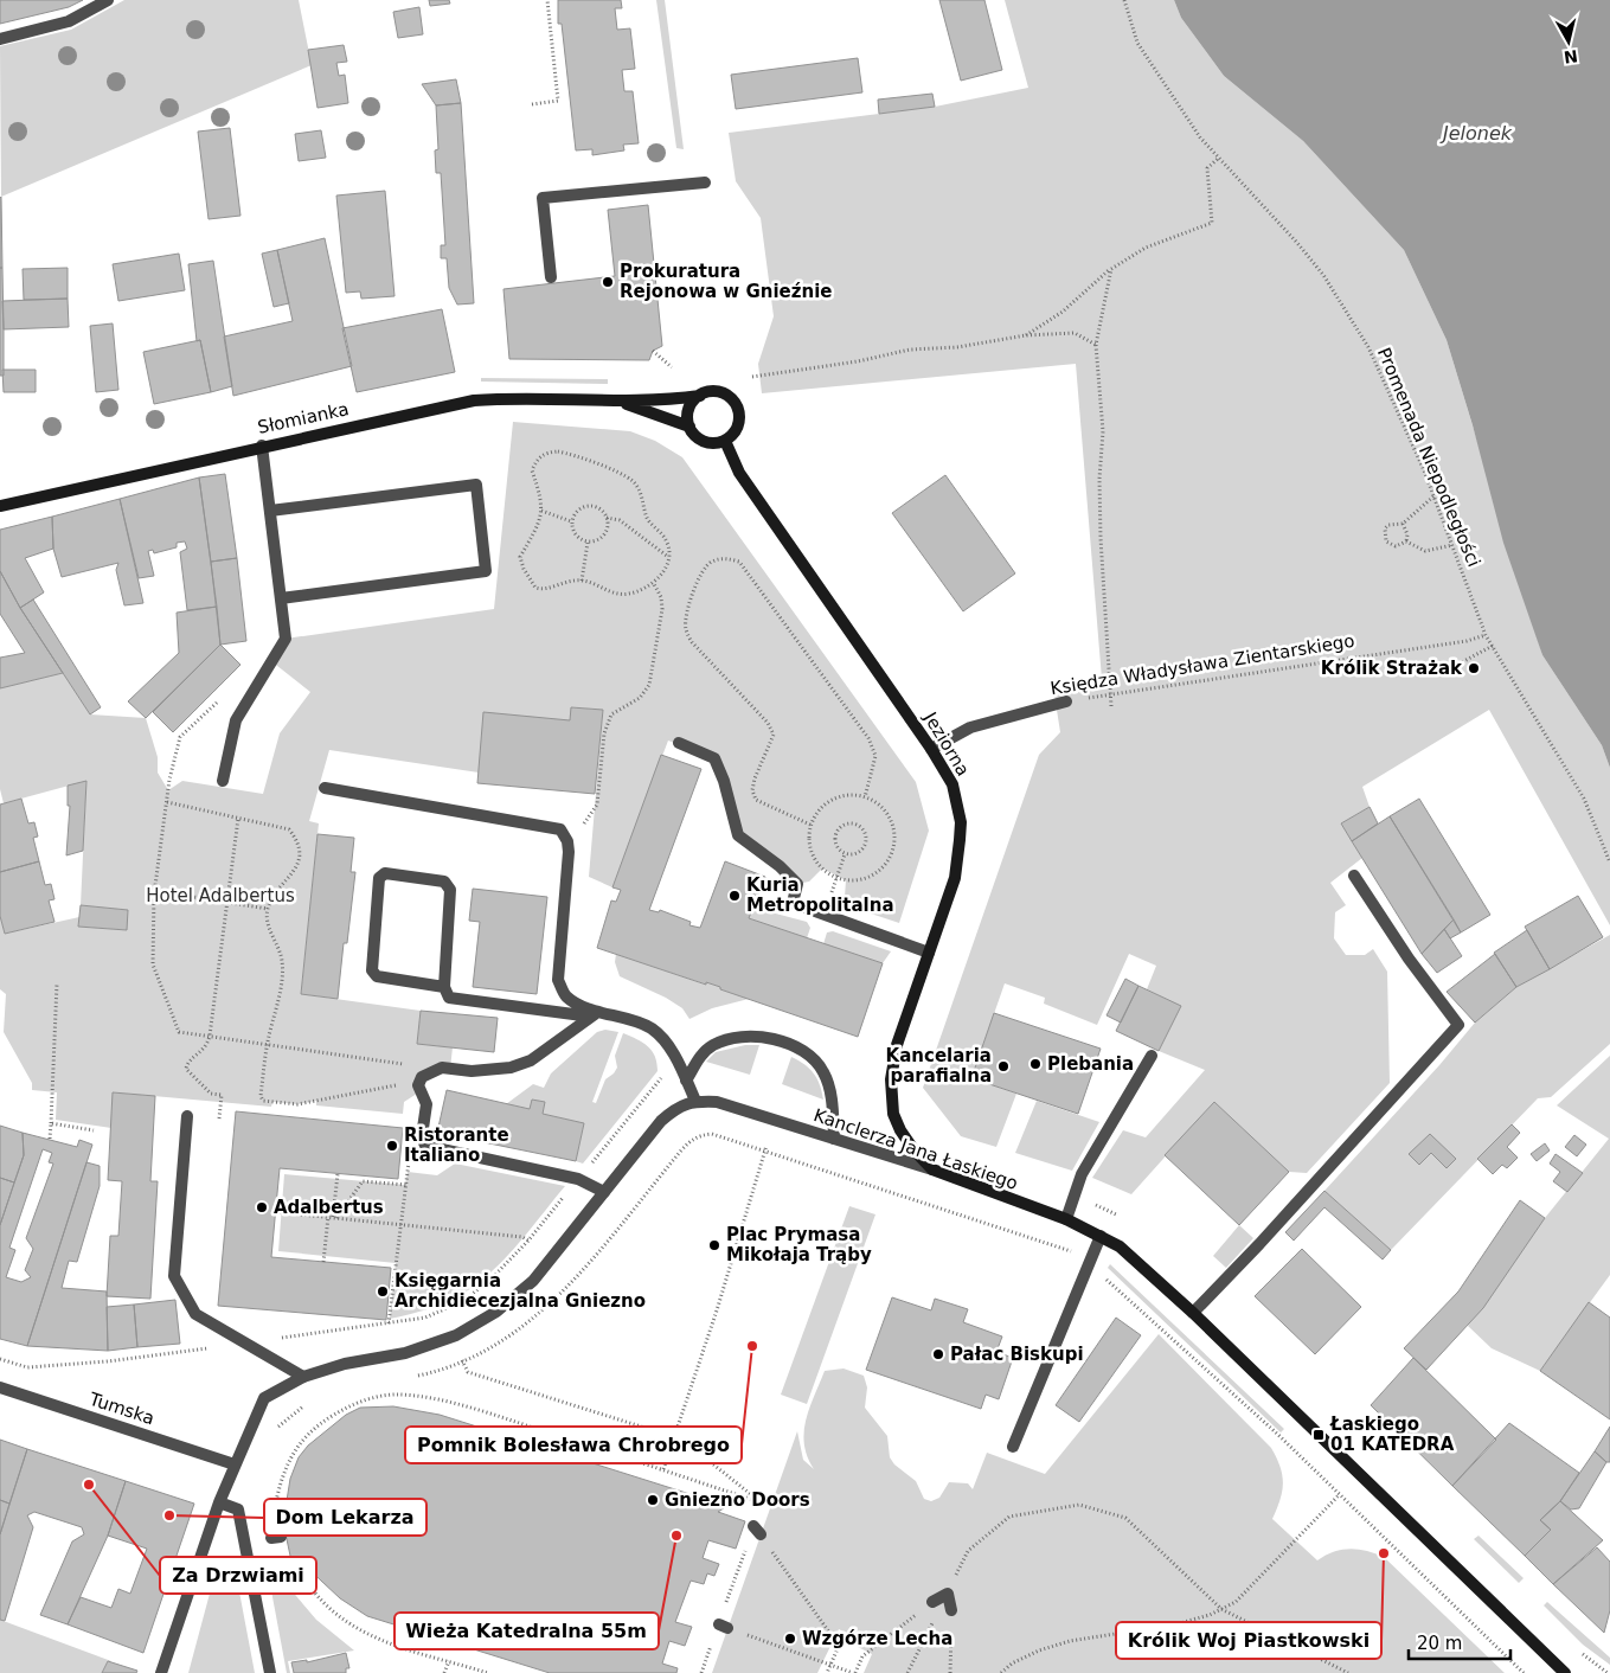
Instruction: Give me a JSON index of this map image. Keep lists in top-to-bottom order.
{
  "streets": {
    "street": [
      "Słomianka",
      "Księdza Władysława Zientarskiego",
      "Jeziorna",
      "Kanclerza Jana Łaskiego",
      "Tumska"
    ],
    "path": ["Promenada Niepodległości"]
  },
  "crossings": [
    ["Słomianka", "Jeziorna"],
    ["Promenada Niepodległości", "Księdza Władysława Zientarskiego"],
    ["Księdza Władysława Zientarskiego", "Jeziorna"],
    ["Jeziorna", "Kanclerza Jana Łaskiego"]
  ],
  "water": ["Jelonek"],
  "parks": ["Hotel Adalbertus"],
  "places": {
    "other": [
      "Prokuratura Rejonowa w Gnieźnie",
      "Królik Strażak",
      "Kuria Metropolitalna",
      "Plebania",
      "Kancelaria parafialna",
      "Ristorante Italiano",
      "Adalbertus",
      "Plac Prymasa Mikołaja Trąby",
      "Księgarnia Archidiecezjalna Gniezno",
      "Pomnik Bolesława Chrobrego",
      "Pałac Biskupi",
      "Za Drzwiami",
      "Gniezno Doors",
      "Dom Lekarza",
      "Wieża Katedralna 55m",
      "Królik Woj Piastkowski",
      "Wzgórze Lecha"
    ],
    "transit": ["Łaskiego 01 KATEDRA"]
  },
  "scale_bar": "20 m",
  "north": "bottom"
}
